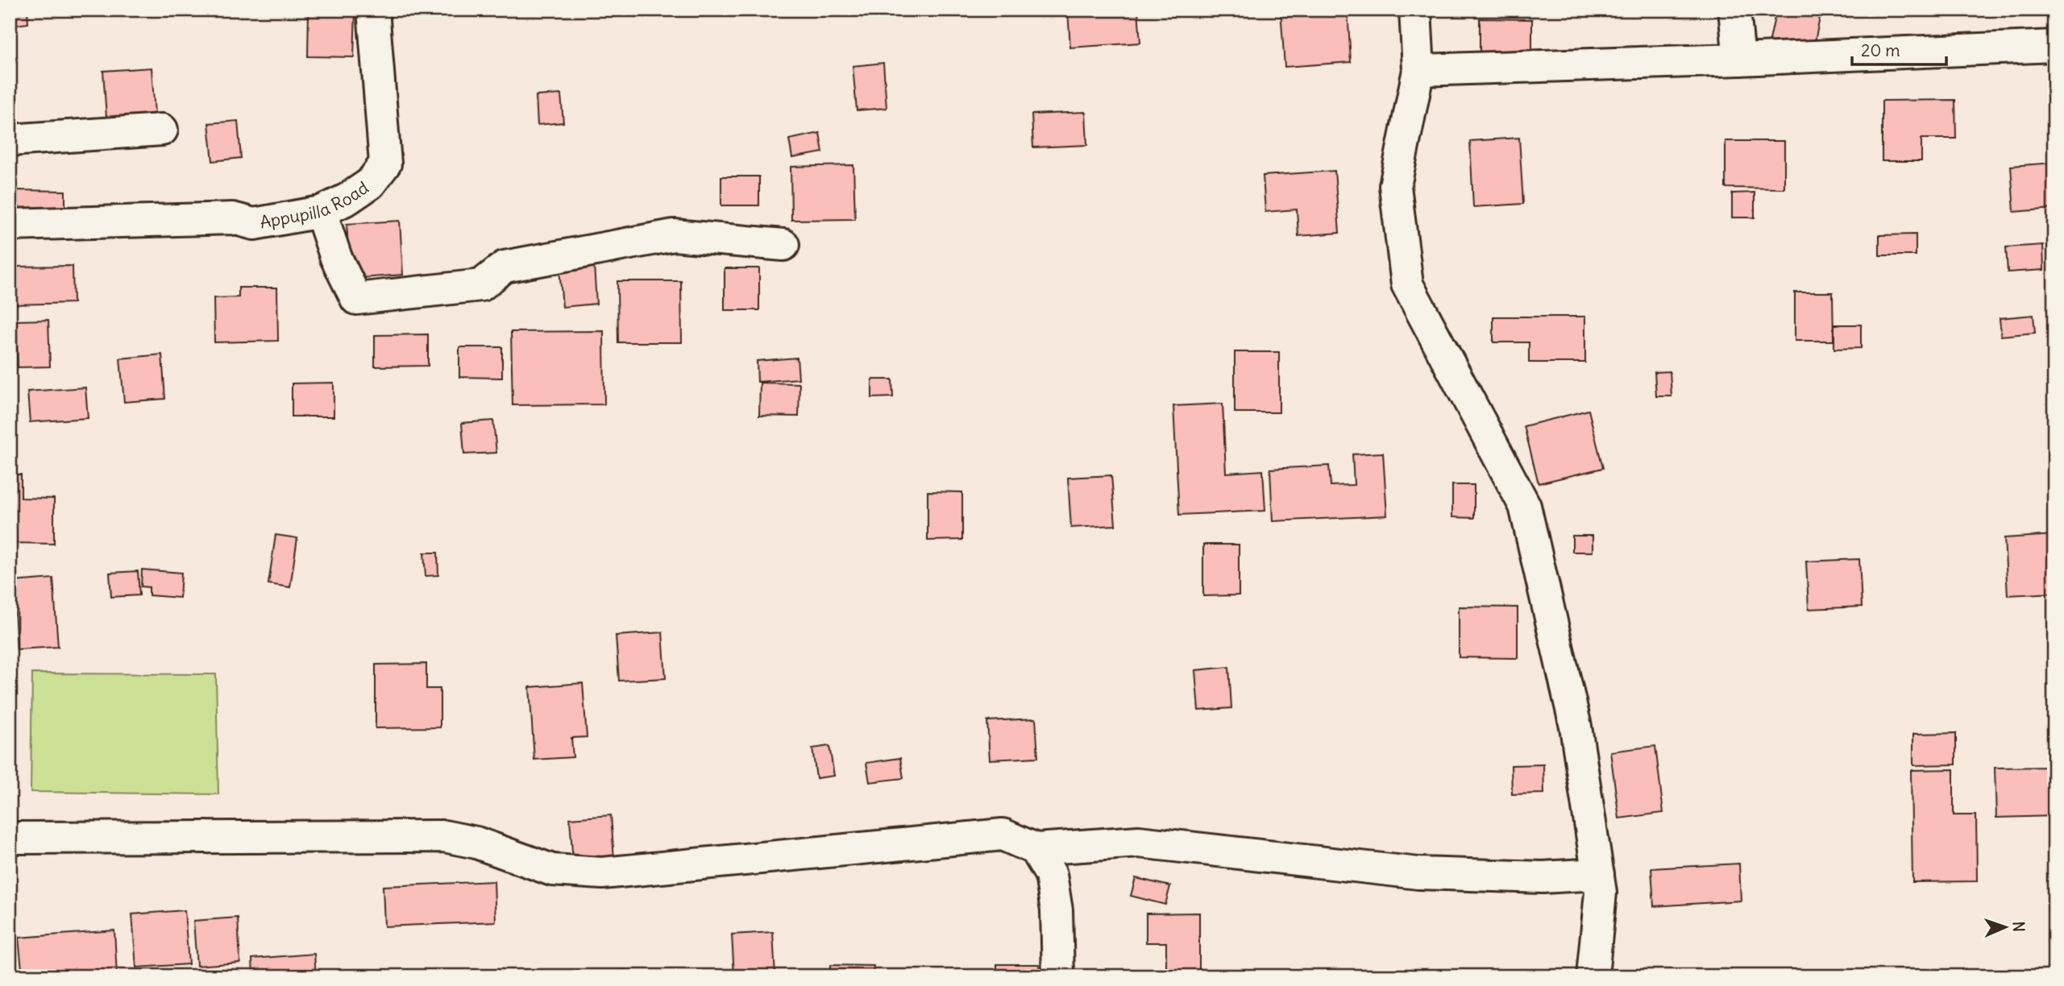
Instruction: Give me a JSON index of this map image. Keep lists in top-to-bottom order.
{
  "streets": {
    "street": ["Appupilla Road"]
  },
  "scale_bar": "20 m",
  "north": "right"
}
